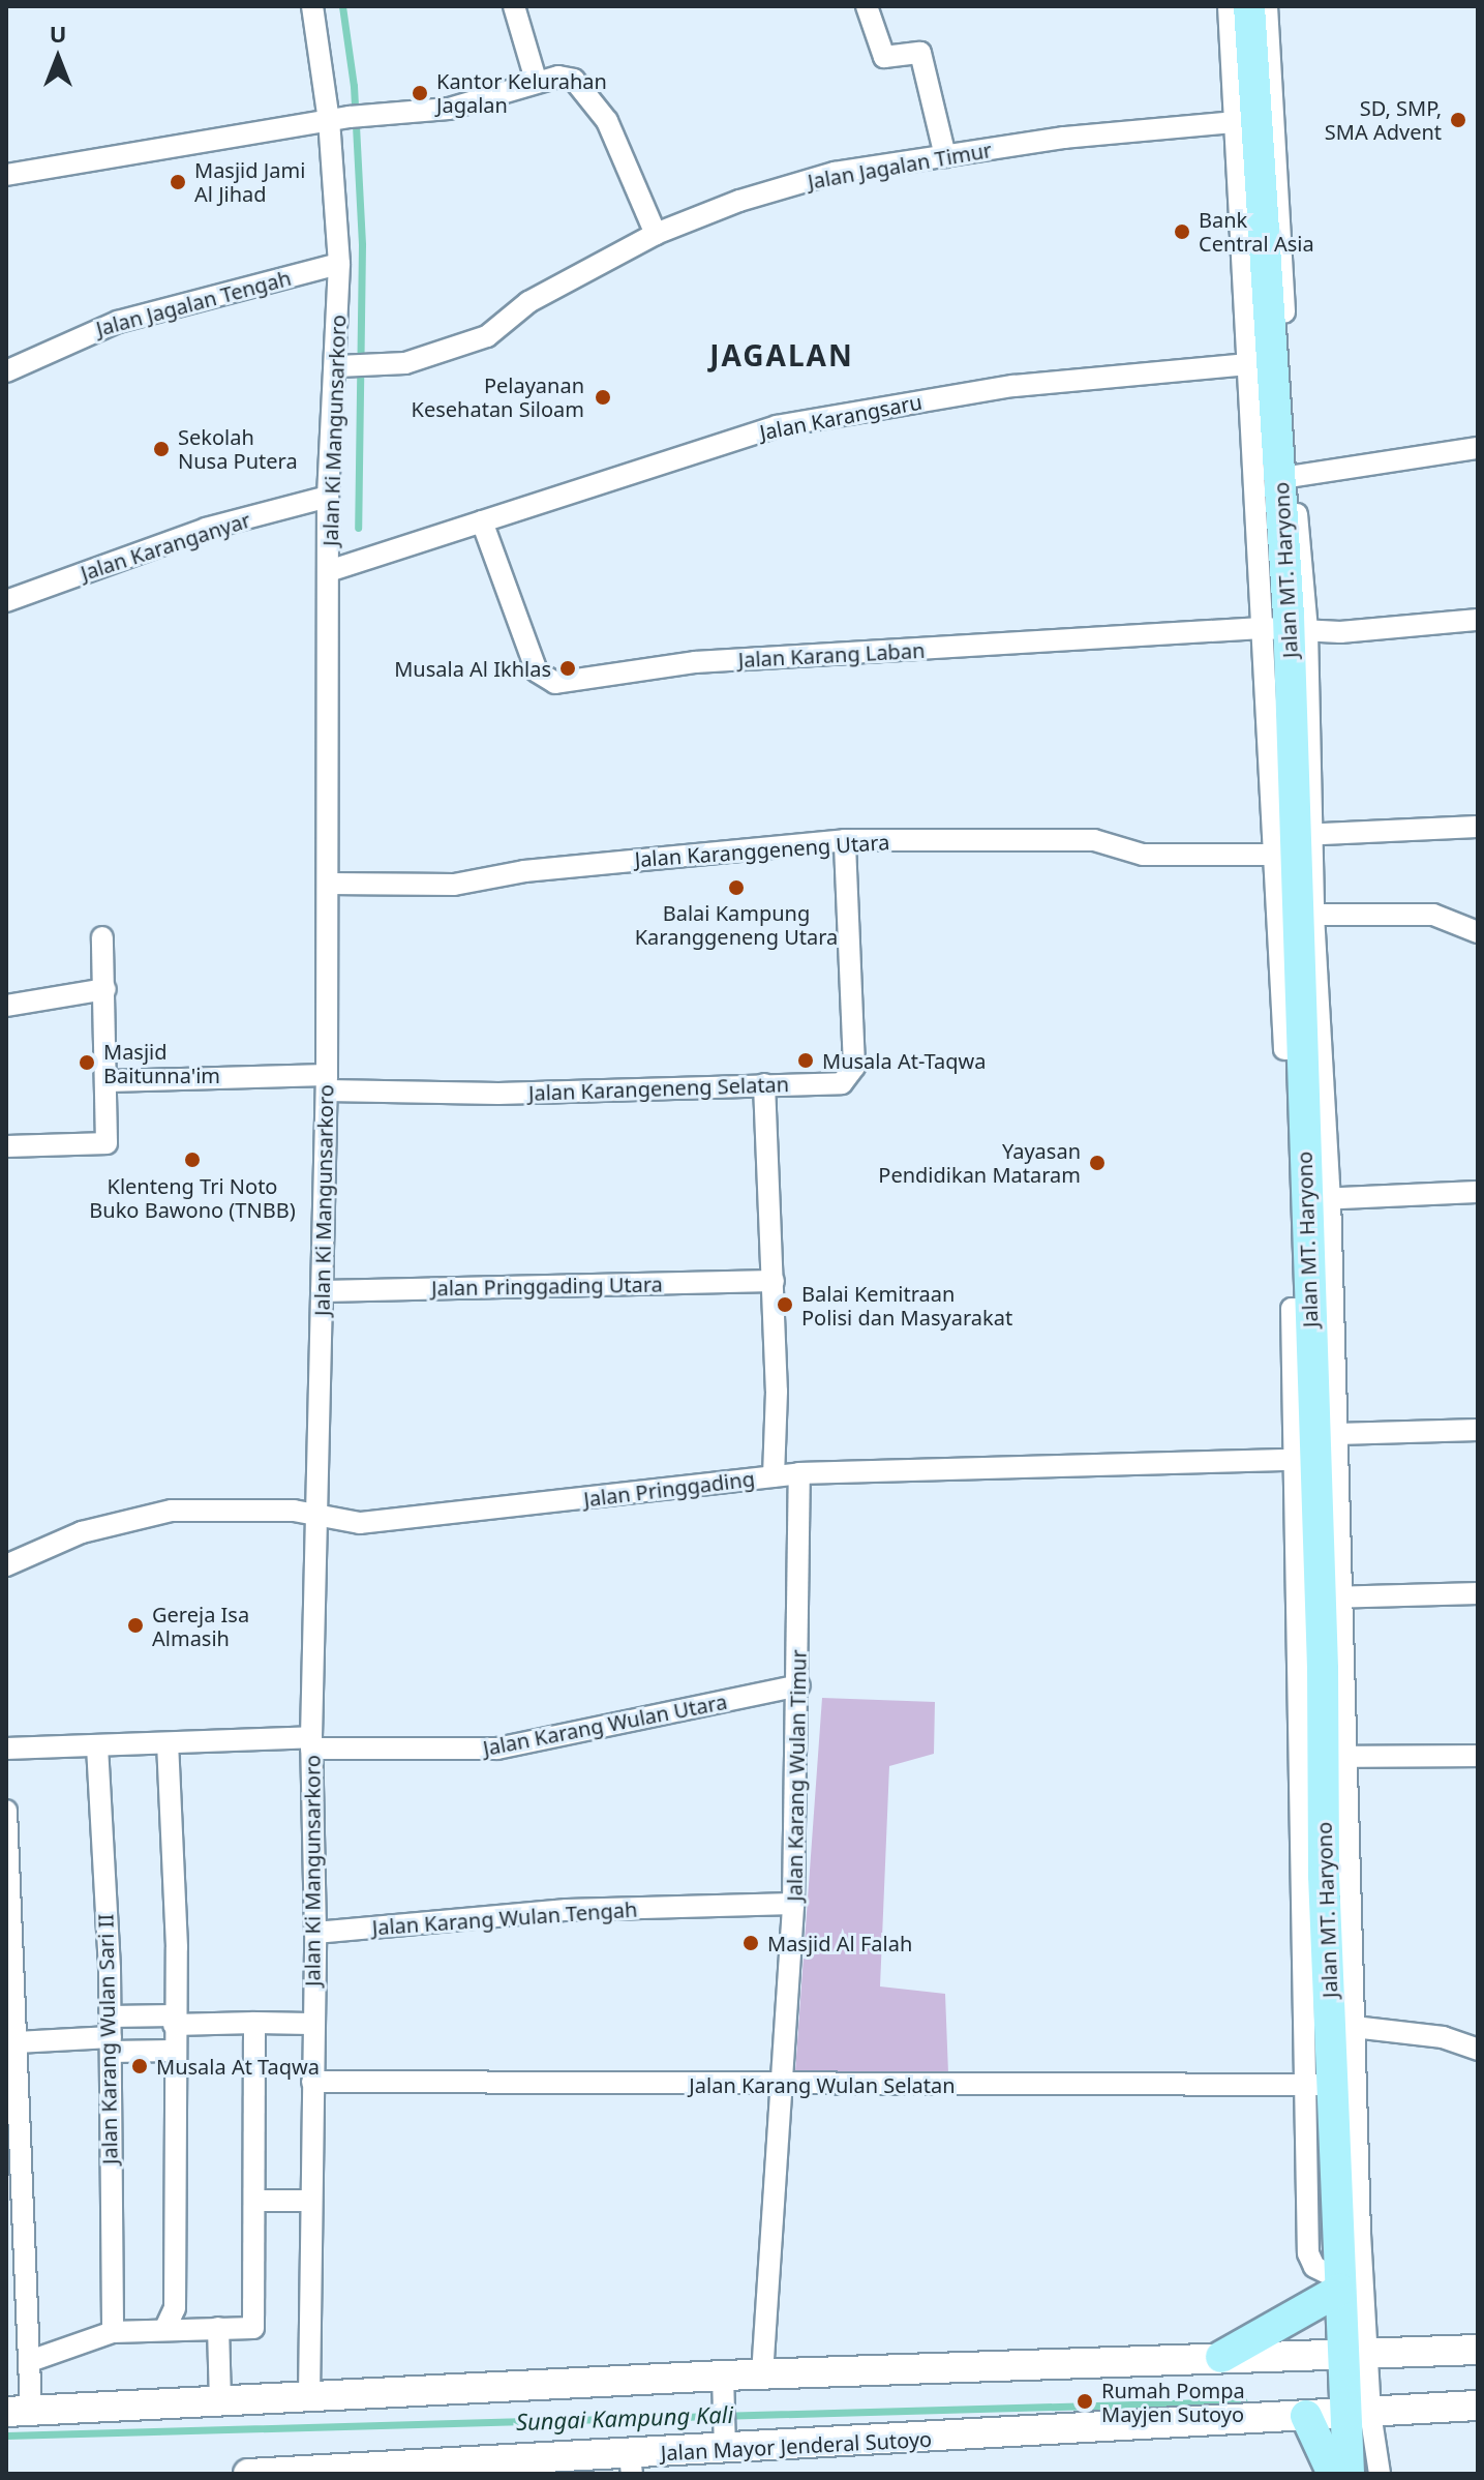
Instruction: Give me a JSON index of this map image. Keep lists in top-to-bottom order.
{
  "streets": {
    "main road": ["Jalan MT. Haryono", "Jalan Mayor Jenderal Sutoyo"],
    "street": [
      "Jalan Jagalan Timur",
      "Jalan Jagalan Tengah",
      "Jalan Karangsaru",
      "Jalan Ki Mangunsarkoro",
      "Jalan Karanganyar",
      "Jalan Karang Laban",
      "Jalan Karanggeneng Utara",
      "Jalan Karangeneng Selatan",
      "Jalan Pringgading Utara",
      "Jalan Pringgading",
      "Jalan Karang Wulan Utara",
      "Jalan Karang Wulan Timur",
      "Jalan Karang Wulan Tengah",
      "Jalan Karang Wulan Sari II",
      "Jalan Karang Wulan Selatan"
    ]
  },
  "crossings": [
    ["Jalan Jagalan Timur", "Jalan Ki Mangunsarkoro"],
    ["Jalan Jagalan Timur", "Jalan MT. Haryono"],
    ["Jalan Jagalan Tengah", "Jalan Ki Mangunsarkoro"],
    ["Jalan Karangsaru", "Jalan Ki Mangunsarkoro"],
    ["Jalan Karangsaru", "Jalan MT. Haryono"],
    ["Jalan Karangsaru", "Jalan Karang Laban"],
    ["Jalan Ki Mangunsarkoro", "Jalan Karanganyar"],
    ["Jalan Ki Mangunsarkoro", "Jalan Karanggeneng Utara"],
    ["Jalan Ki Mangunsarkoro", "Jalan Karangeneng Selatan"],
    ["Jalan Ki Mangunsarkoro", "Jalan Pringgading Utara"],
    ["Jalan Ki Mangunsarkoro", "Jalan Pringgading"],
    ["Jalan Ki Mangunsarkoro", "Jalan Karang Wulan Utara"],
    ["Jalan Ki Mangunsarkoro", "Jalan Karang Wulan Tengah"],
    ["Jalan Ki Mangunsarkoro", "Jalan Karang Wulan Selatan"],
    ["Jalan MT. Haryono", "Jalan Karang Laban"],
    ["Jalan MT. Haryono", "Jalan Karanggeneng Utara"],
    ["Jalan MT. Haryono", "Jalan Pringgading"],
    ["Jalan MT. Haryono", "Jalan Karang Wulan Selatan"],
    ["Jalan MT. Haryono", "Jalan Mayor Jenderal Sutoyo"],
    ["Jalan Karanggeneng Utara", "Jalan Karangeneng Selatan"],
    ["Jalan Pringgading", "Jalan Karang Wulan Timur"],
    ["Jalan Karang Wulan Utara", "Jalan Karang Wulan Timur"],
    ["Jalan Karang Wulan Timur", "Jalan Karang Wulan Tengah"],
    ["Jalan Karang Wulan Timur", "Jalan Karang Wulan Selatan"]
  ],
  "districts": ["JAGALAN"],
  "water": ["Sungai Kampung Kali"],
  "places": [
    "Kantor Kelurahan Jagalan",
    "SD, SMP, SMA Advent",
    "Masjid Jami Al Jihad",
    "Bank Central Asia",
    "Pelayanan Kesehatan Siloam",
    "Sekolah Nusa Putera",
    "Musala Al Ikhlas",
    "Balai Kampung Karanggeneng Utara",
    "Musala At-Taqwa",
    "Masjid Baitunna'im",
    "Klenteng Tri Noto Buko Bawono (TNBB)",
    "Yayasan Pendidikan Mataram",
    "Balai Kemitraan Polisi dan Masyarakat",
    "Gereja Isa Almasih",
    "Masjid Al Falah",
    "Musala At Taqwa",
    "Rumah Pompa Mayjen Sutoyo"
  ],
  "north": "top"
}
